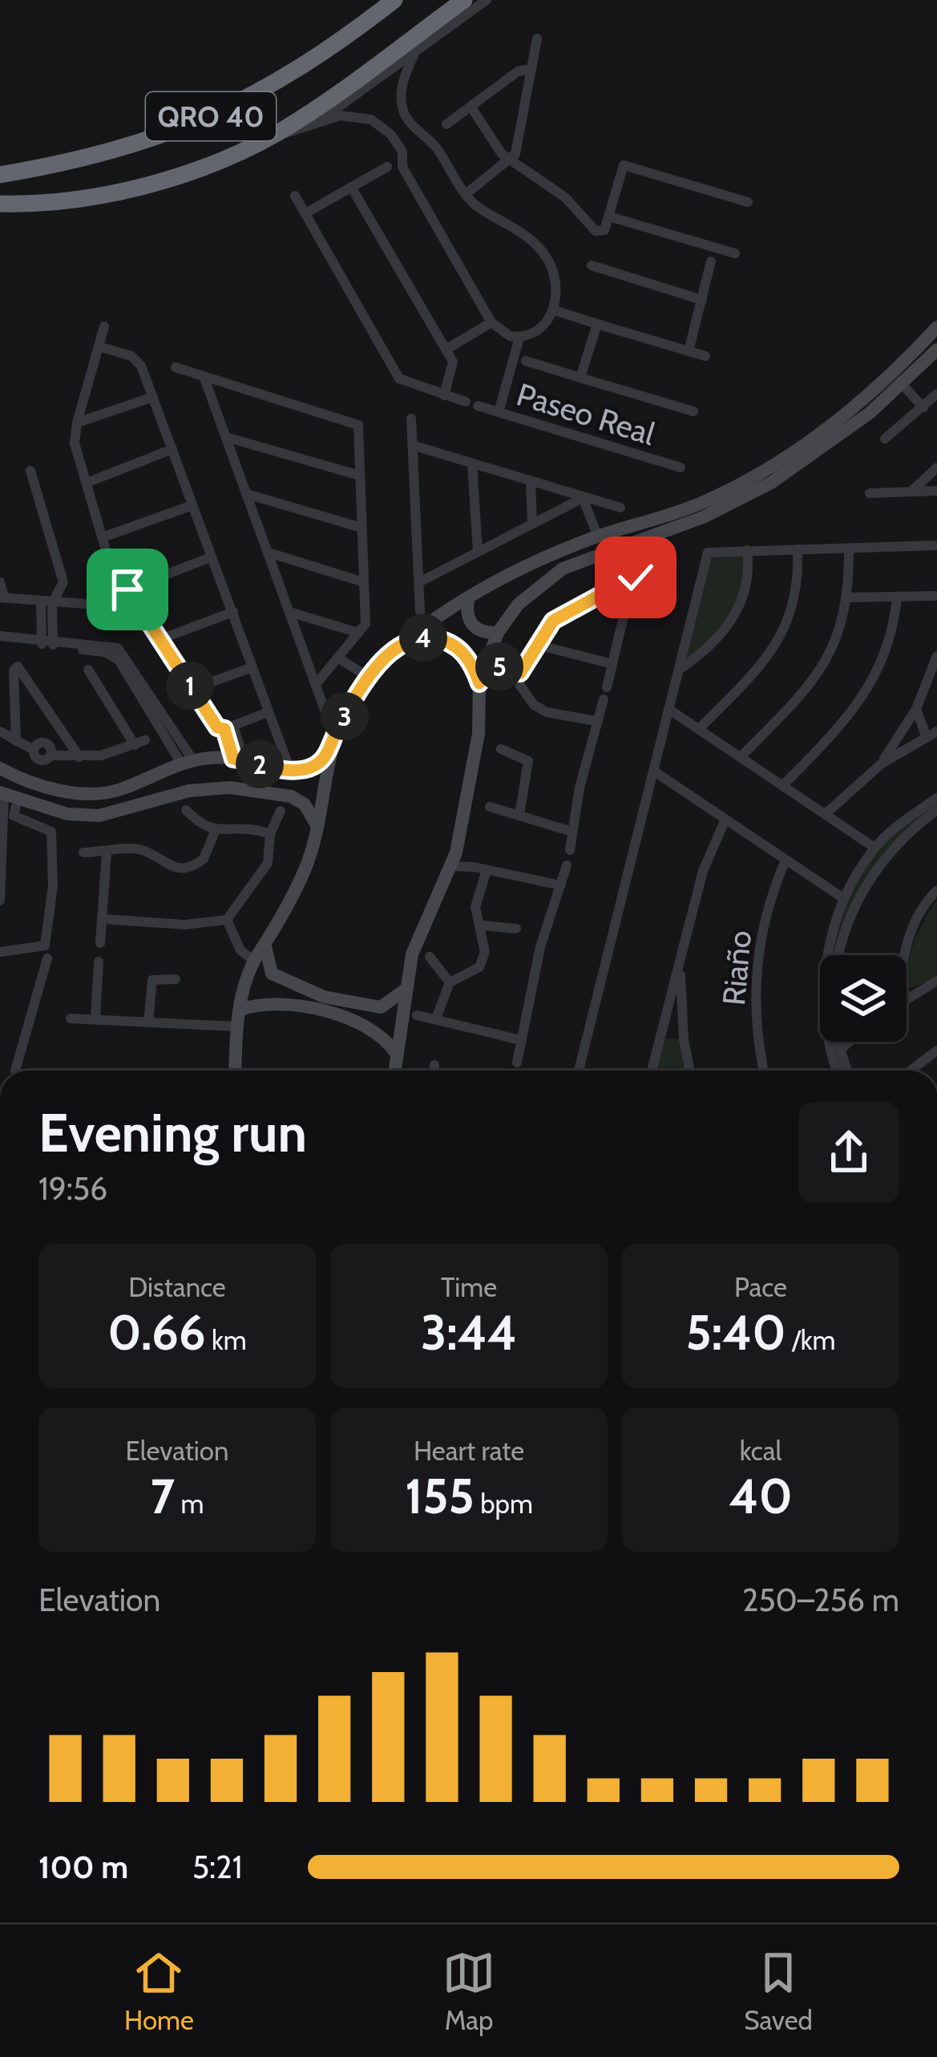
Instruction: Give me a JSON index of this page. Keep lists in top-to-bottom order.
{
  "streets": {
    "highway": ["QRO 40"],
    "street": ["Paseo Real", "Riaño"]
  },
  "page": {
    "pins": [
      "4",
      "5",
      "1",
      "3",
      "2"
    ],
    "heading": ["Evening run", "19:56"],
    "stats": [
      ["Distance", "0.66 km"],
      ["Time", "3:44"],
      ["Pace", "5:40 /km"],
      ["Elevation", "7 m"],
      ["Heart rate", "155 bpm"],
      ["kcal", "40"]
    ],
    "chart": ["Elevation", "250–256 m"],
    "list": [
      {
        "name": "100 m",
        "note": "5:21"
      }
    ],
    "tabs": ["Home", "Map", "Saved"]
  }
}
